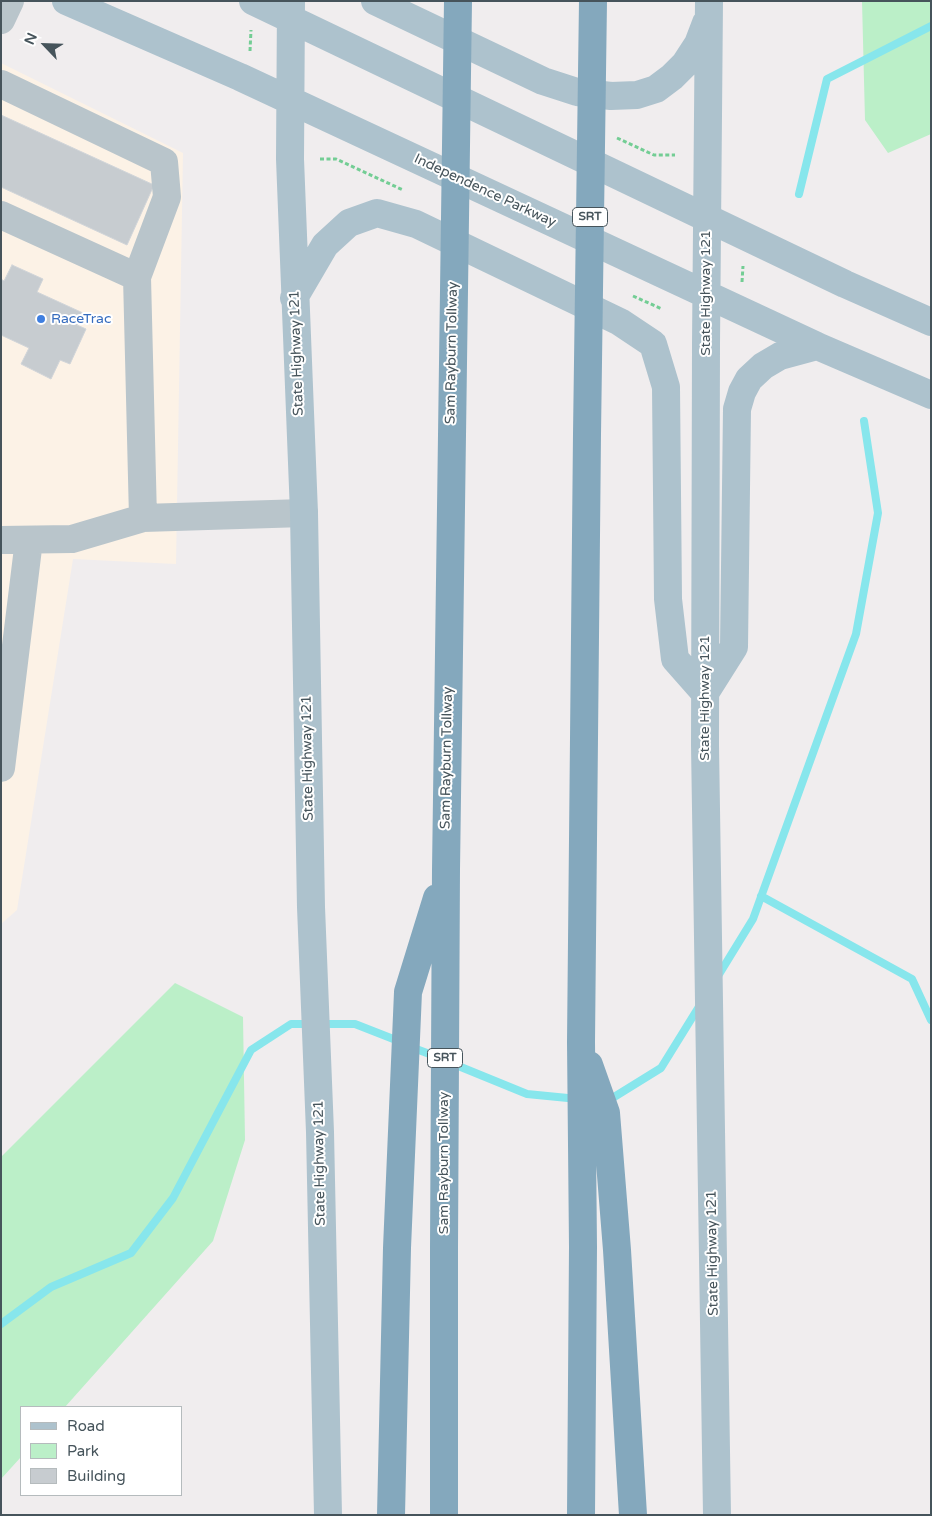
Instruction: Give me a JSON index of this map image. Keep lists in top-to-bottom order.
{
  "streets": {
    "highway": ["SRT", "Sam Rayburn Tollway"],
    "main road": ["Independence Parkway", "State Highway 121"]
  },
  "crossings": [
    ["Independence Parkway", "State Highway 121"]
  ],
  "places": ["RaceTrac"],
  "legend": ["Road", "Park", "Building"],
  "north": "top left"
}
